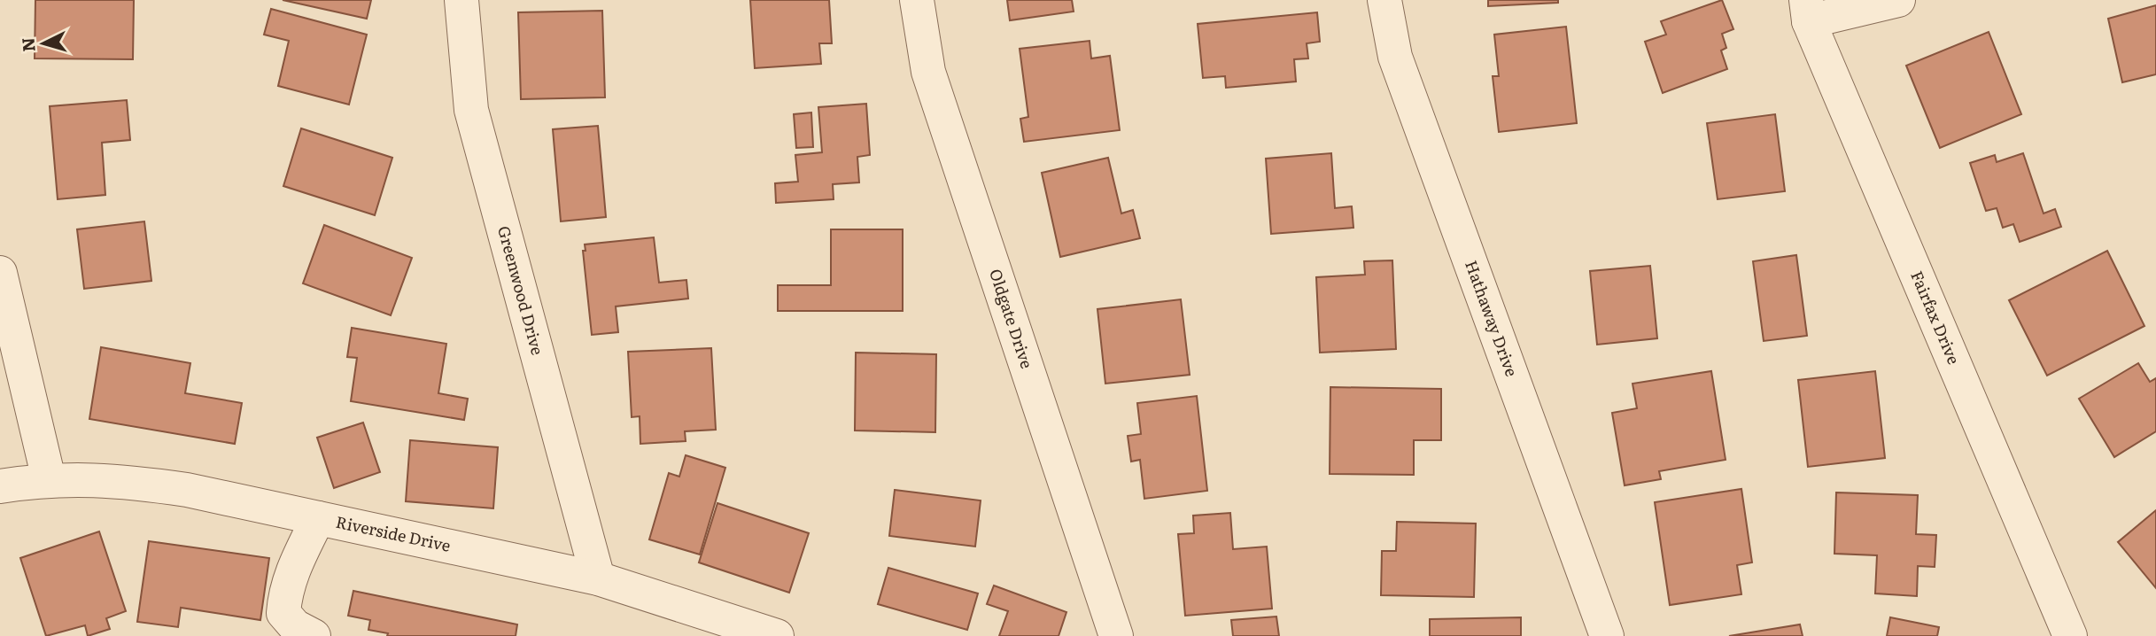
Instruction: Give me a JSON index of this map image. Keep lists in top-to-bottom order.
{
  "streets": {
    "street": [
      "Greenwood Drive",
      "Hathaway Drive",
      "Fairfax Drive",
      "Oldgate Drive",
      "Riverside Drive"
    ]
  },
  "crossings": [
    ["Greenwood Drive", "Riverside Drive"]
  ],
  "north": "left"
}
